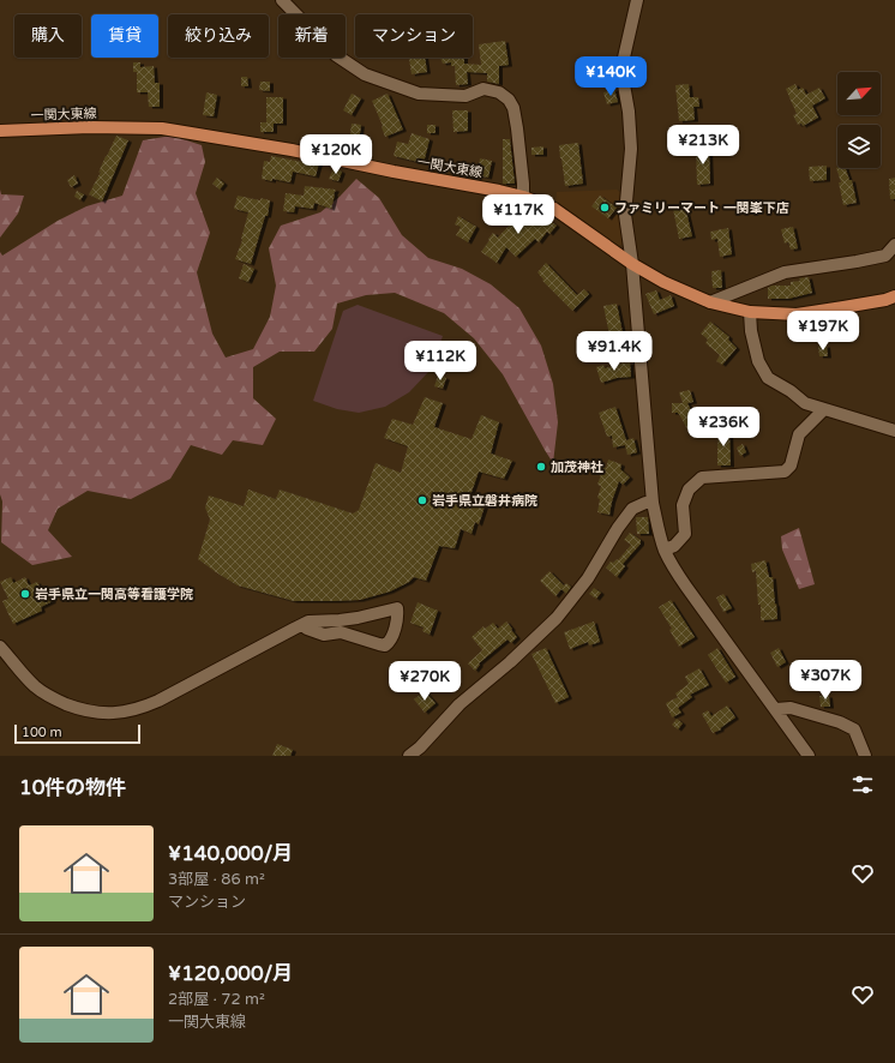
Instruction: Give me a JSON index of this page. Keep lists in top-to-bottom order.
{
  "streets": {
    "main road": ["一関大東線"]
  },
  "places": [
    "ファミリーマート 一関峯下店",
    "加茂神社",
    "岩手県立磐井病院",
    "岩手県立一関高等看護学院"
  ],
  "scale_bar": "100 m",
  "north": "top right",
  "page": {
    "chip": [
      "購入",
      "賃貸",
      "絞り込み",
      "新着",
      "マンション"
    ],
    "price": [
      "¥140K",
      "¥213K",
      "¥120K",
      "¥117K",
      "¥197K",
      "¥91.4K",
      "¥112K",
      "¥236K",
      "¥307K",
      "¥270K"
    ],
    "scale": "100 m",
    "heading": "10件の物件",
    "list": [
      {
        "name": "¥140,000/月",
        "note": "3部屋 · 86 m² · マンション"
      },
      {
        "name": "¥120,000/月",
        "note": "2部屋 · 72 m² · 一関大東線"
      }
    ]
  }
}
